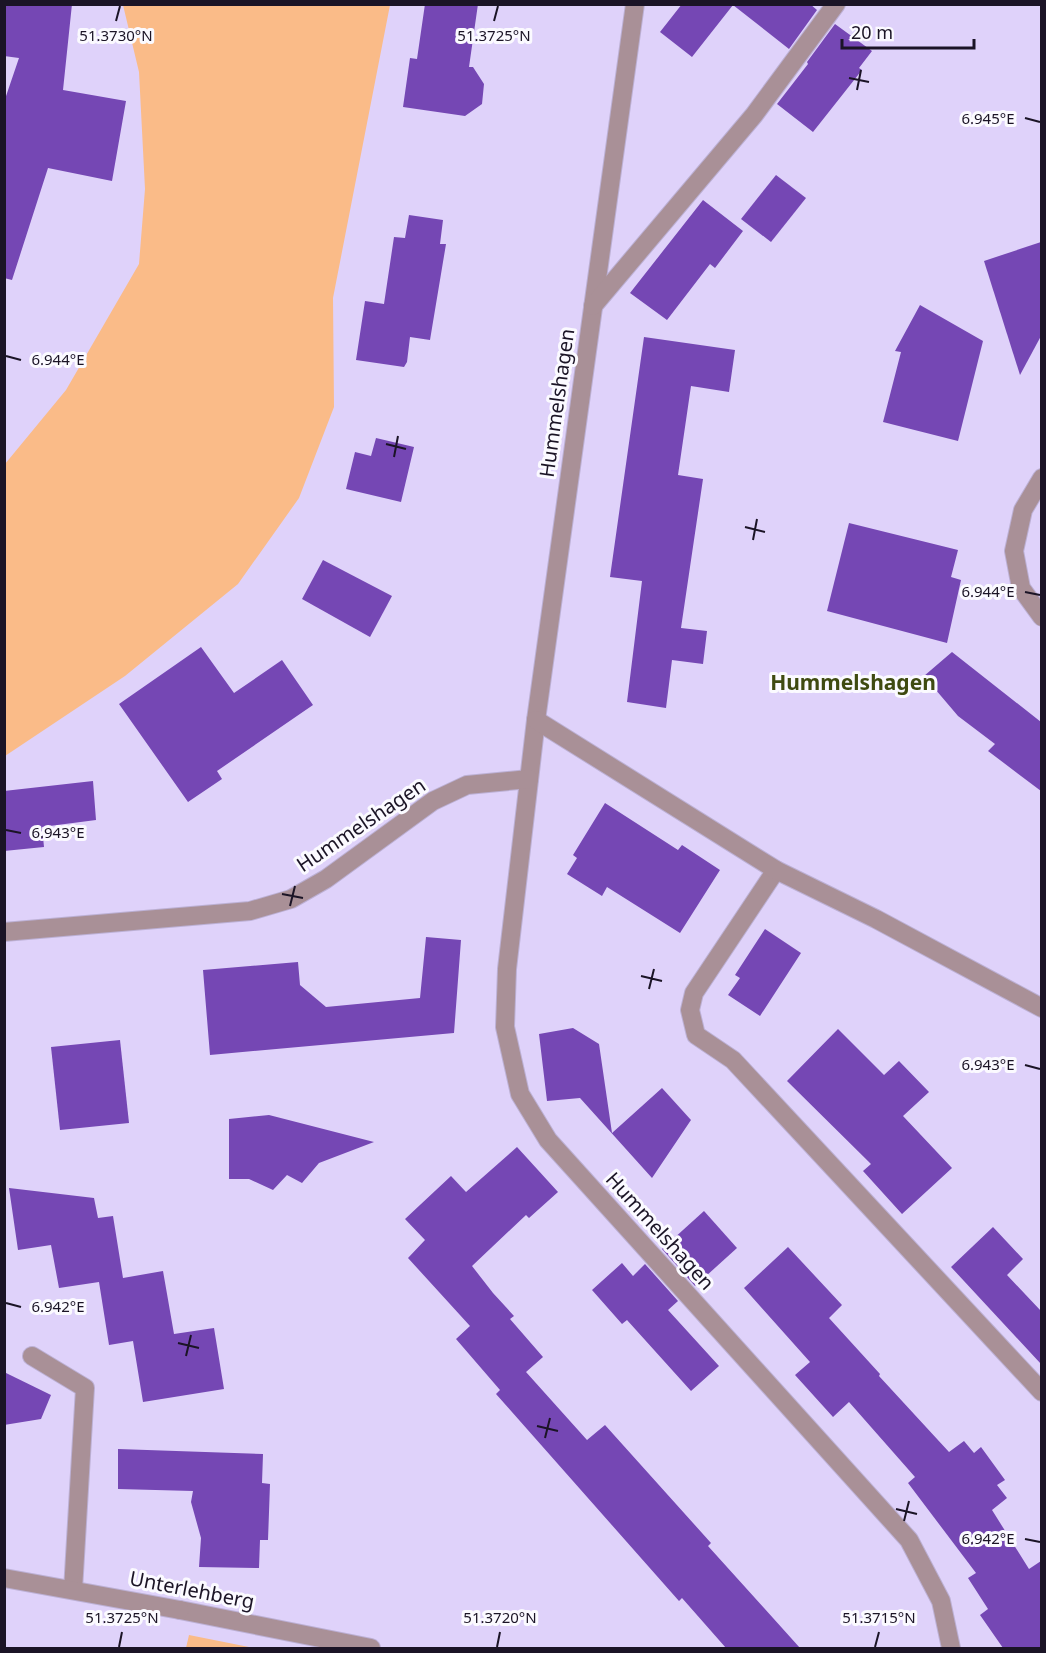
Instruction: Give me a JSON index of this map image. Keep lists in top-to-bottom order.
{
  "streets": {
    "street": ["Hummelshagen", "Unterlehberg"]
  },
  "districts": ["Hummelshagen"],
  "scale_bar": "20 m",
  "coordinates": [
    "51.3730°N",
    "51.3725°N",
    "6.945°E",
    "6.944°E",
    "6.943°E",
    "6.942°E",
    "51.3720°N",
    "51.3715°N"
  ]
}
